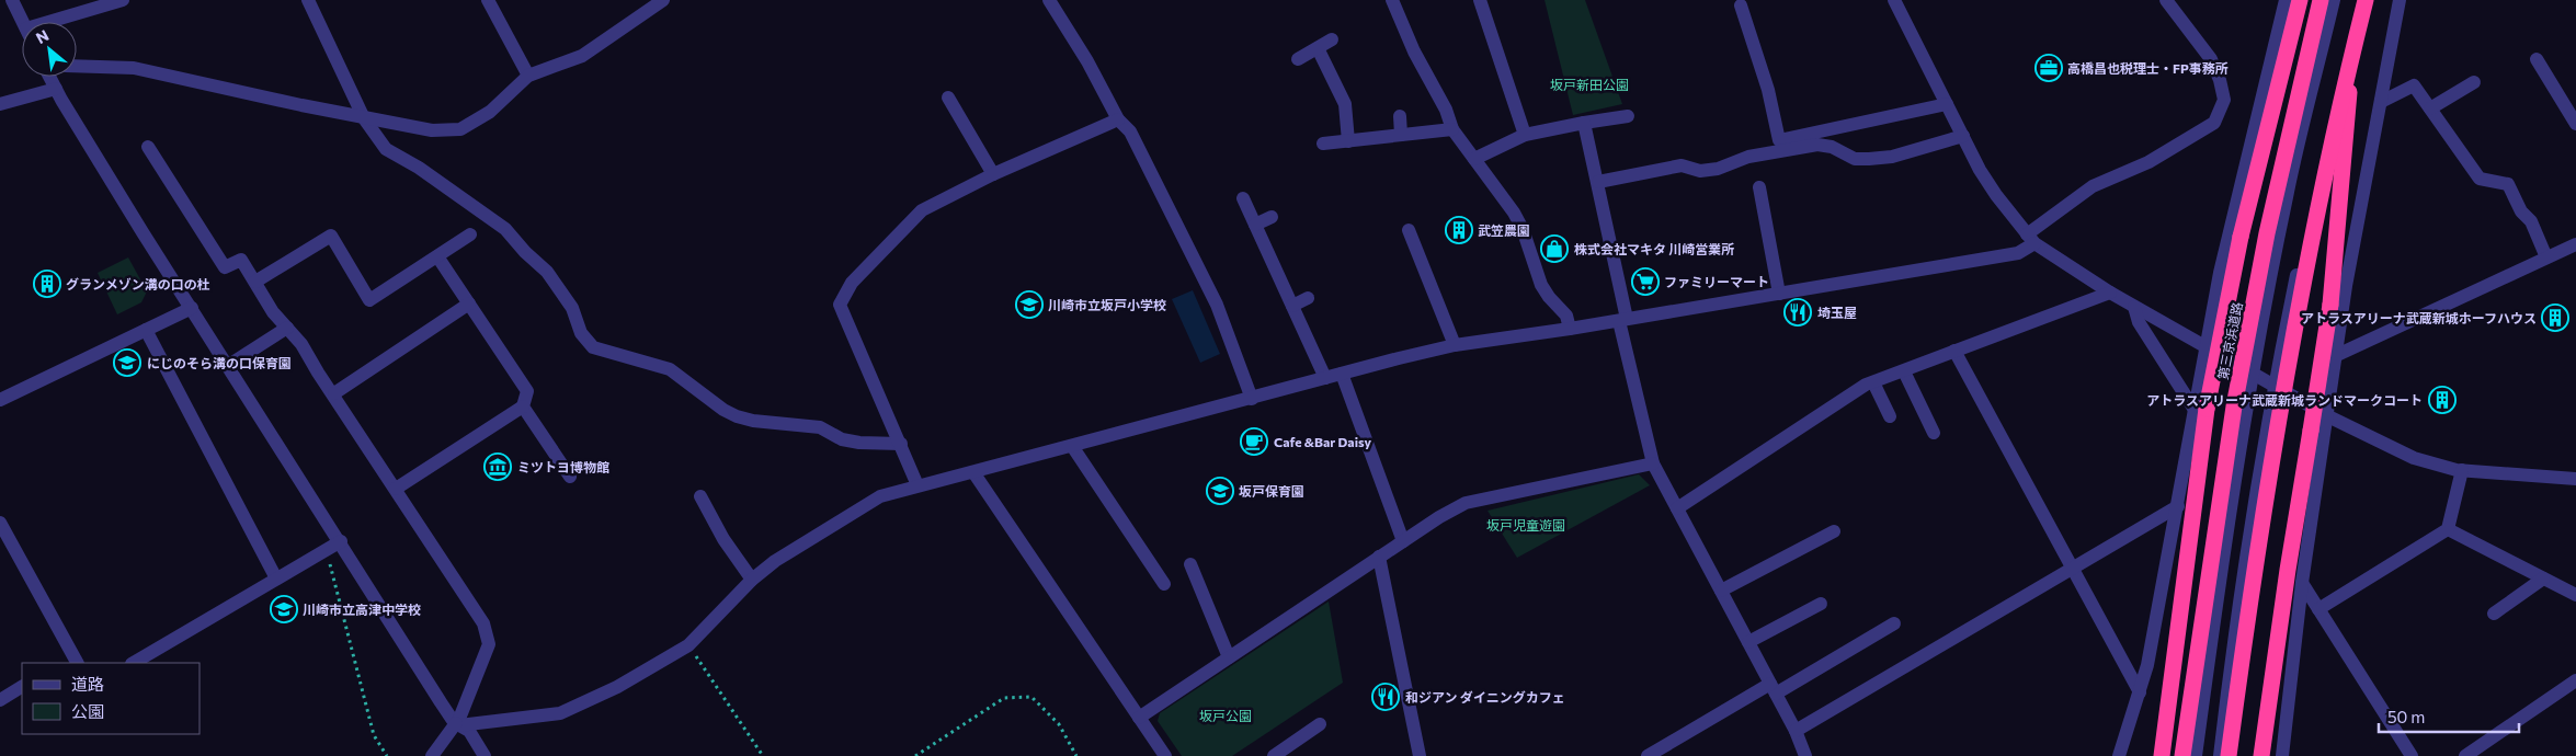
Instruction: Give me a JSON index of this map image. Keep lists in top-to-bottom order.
{
  "streets": {
    "highway": ["第三京浜道路"]
  },
  "parks": ["坂戸新田公園", "坂戸児童遊園", "坂戸公園"],
  "places": {
    "office": ["高橋昌也税理士・FP事務所"],
    "building": [
      "武笠農園",
      "グランメゾン溝の口の杜",
      "アトラスアリーナ武蔵新城ホーフハウス",
      "アトラスアリーナ武蔵新城ランドマークコート"
    ],
    "shop": ["株式会社マキタ 川崎営業所"],
    "supermarket": ["ファミリーマート"],
    "school or university": [
      "川崎市立坂戸小学校",
      "にじのそら溝の口保育園",
      "坂戸保育園",
      "川崎市立高津中学校"
    ],
    "restaurant": ["埼玉屋", "和ジアン ダイニングカフェ"],
    "cafe": ["Cafe &Bar Daisy"],
    "museum": ["ミツトヨ博物館"]
  },
  "legend": ["道路", "公園"],
  "scale_bar": "50 m",
  "north": "top left"
}
